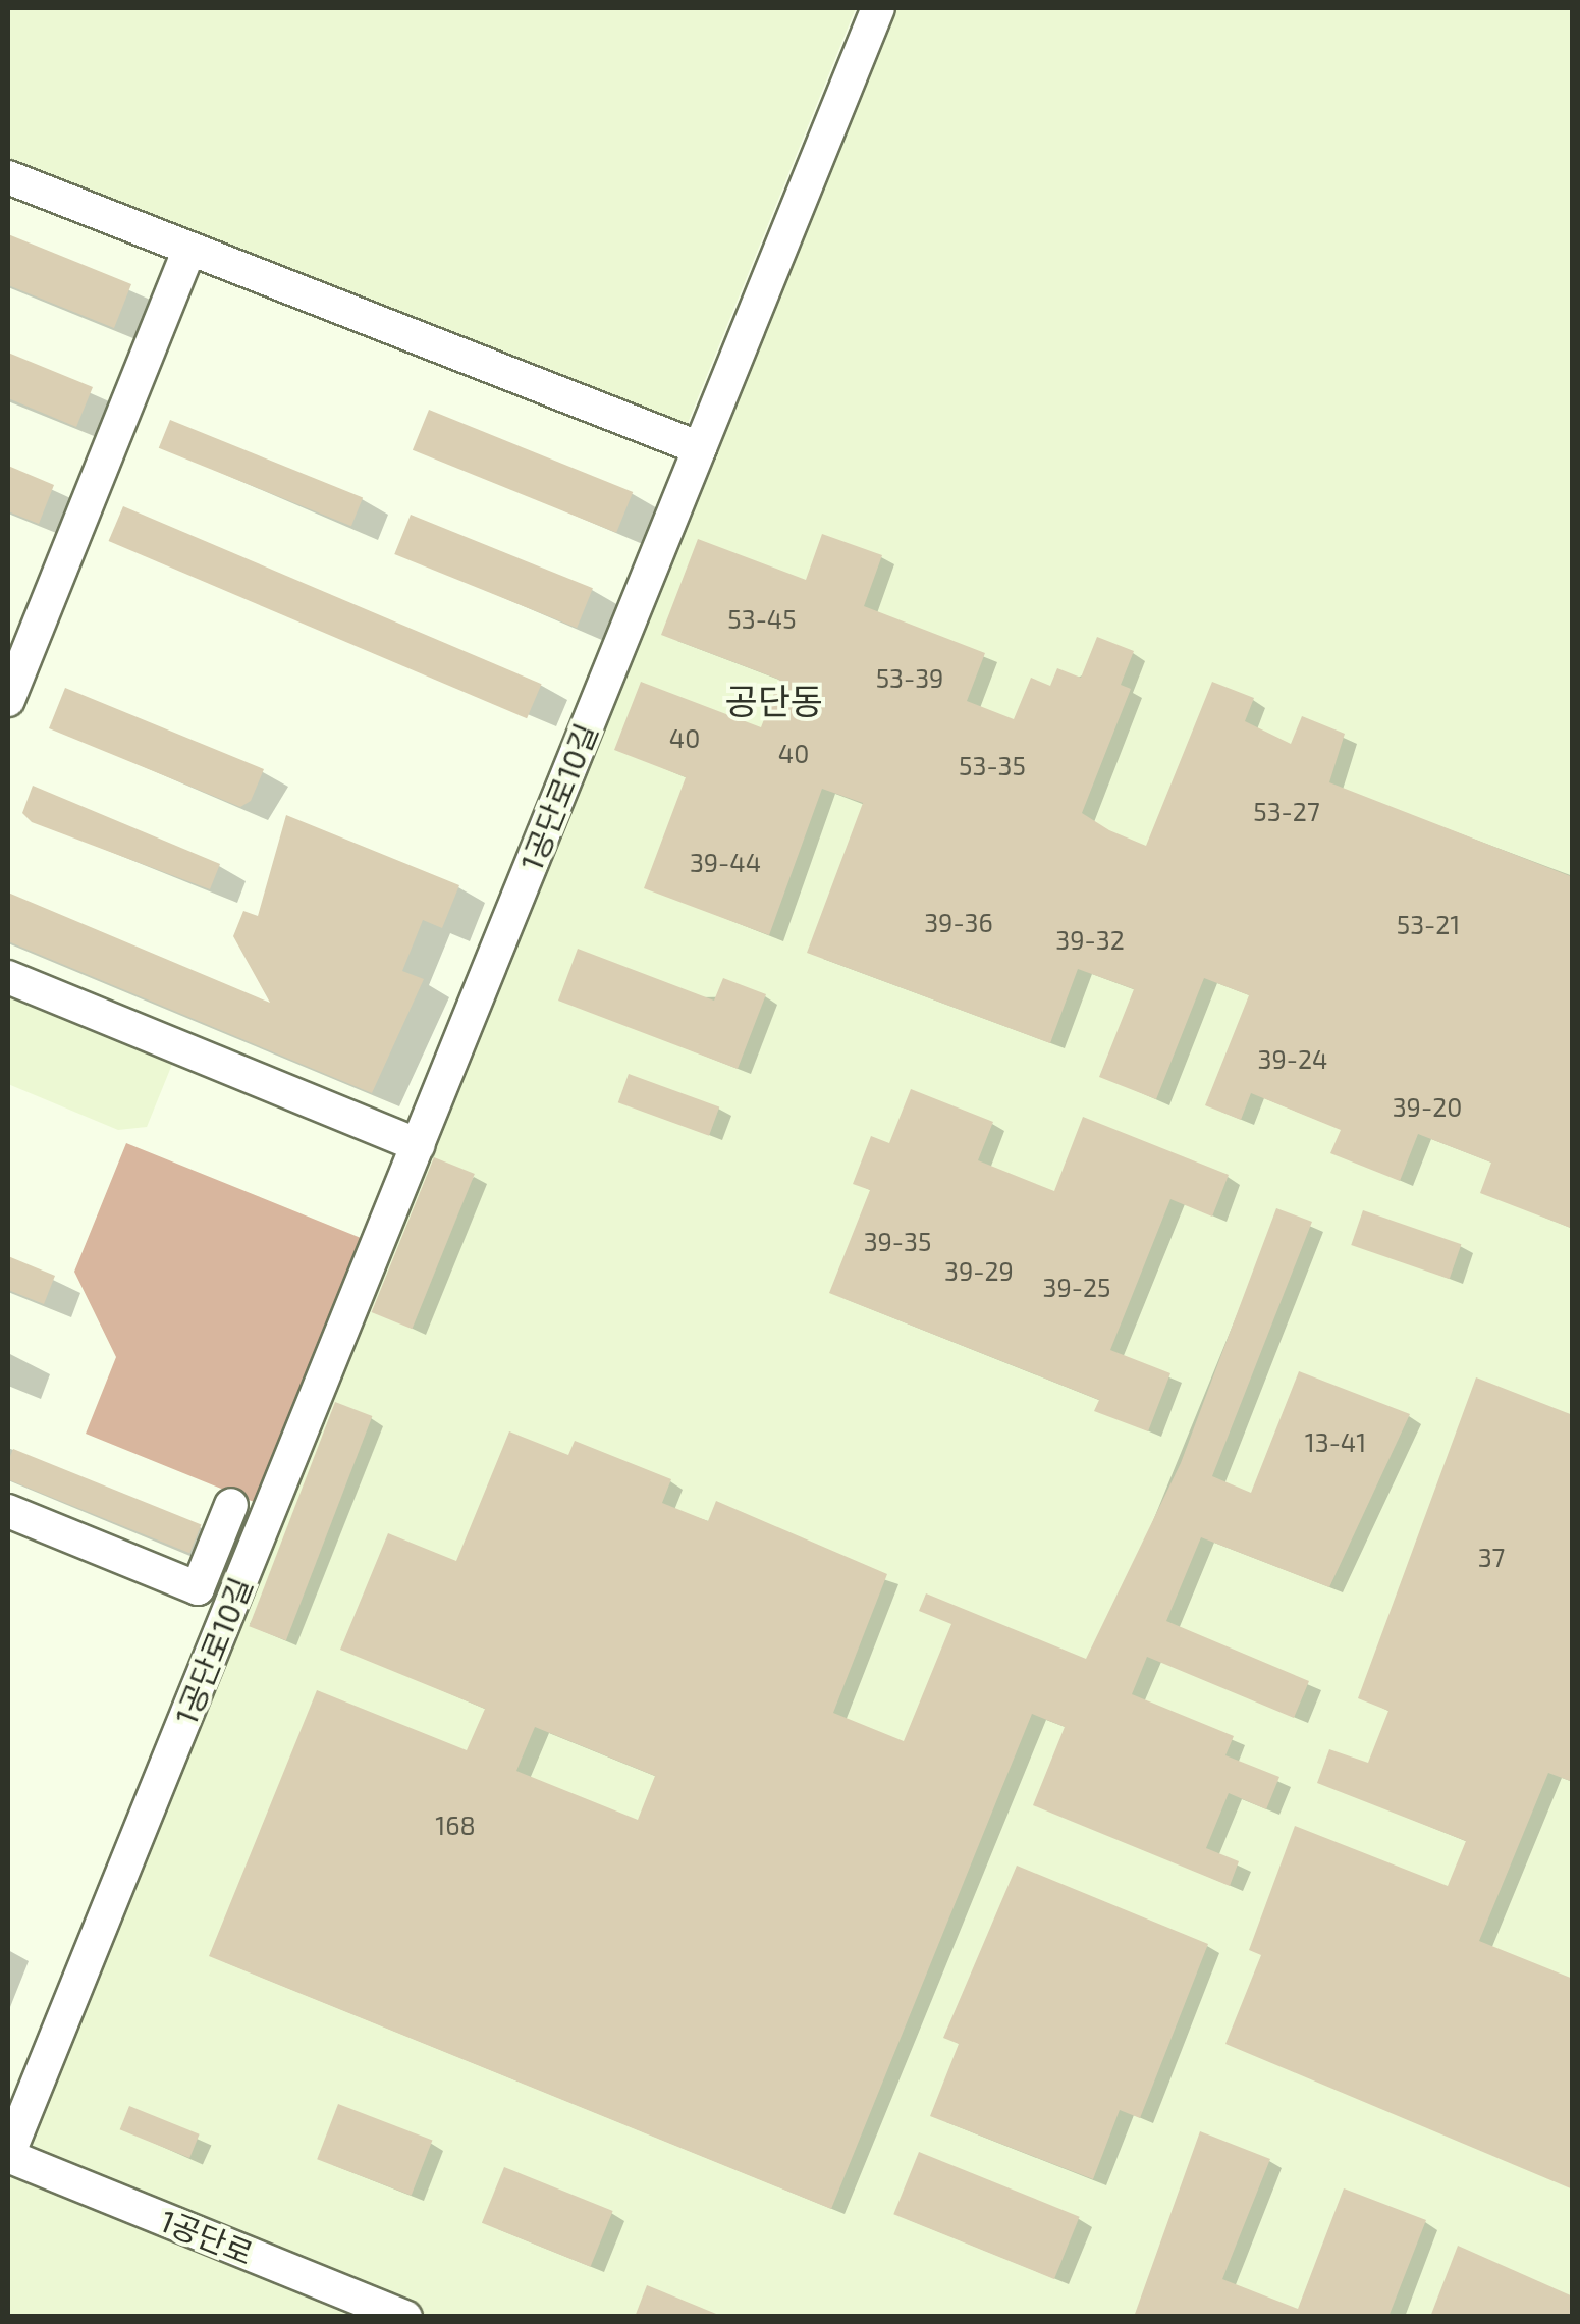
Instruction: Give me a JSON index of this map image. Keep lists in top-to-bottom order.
{
  "streets": {
    "street": ["1공단로10길", "1공단로"]
  },
  "crossings": [
    ["1공단로10길", "1공단로"]
  ],
  "districts": ["공단동"],
  "house_numbers": [
    "53-45",
    "53-39",
    "40",
    "40",
    "53-35",
    "53-27",
    "39-44",
    "39-36",
    "53-21",
    "39-32",
    "39-24",
    "39-20",
    "39-35",
    "39-29",
    "39-25",
    "13-41",
    "37",
    "168"
  ]
}
